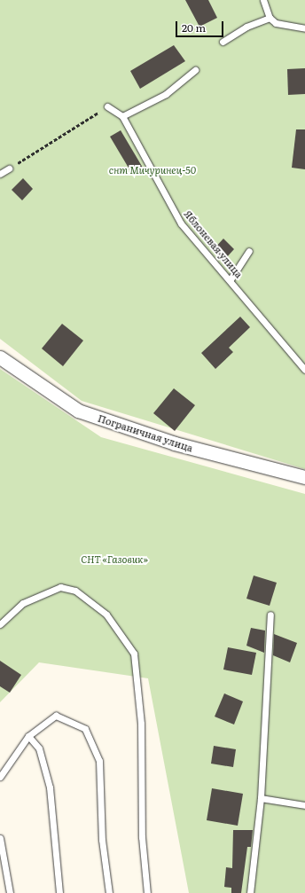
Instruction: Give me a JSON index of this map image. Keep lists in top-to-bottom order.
{
  "streets": {
    "street": ["Пограничная улица"],
    "lane": ["Яблоневая улица"]
  },
  "parks": ["снт Мичуринец-50", "СНТ «Газовик»"],
  "scale_bar": "20 m"
}
